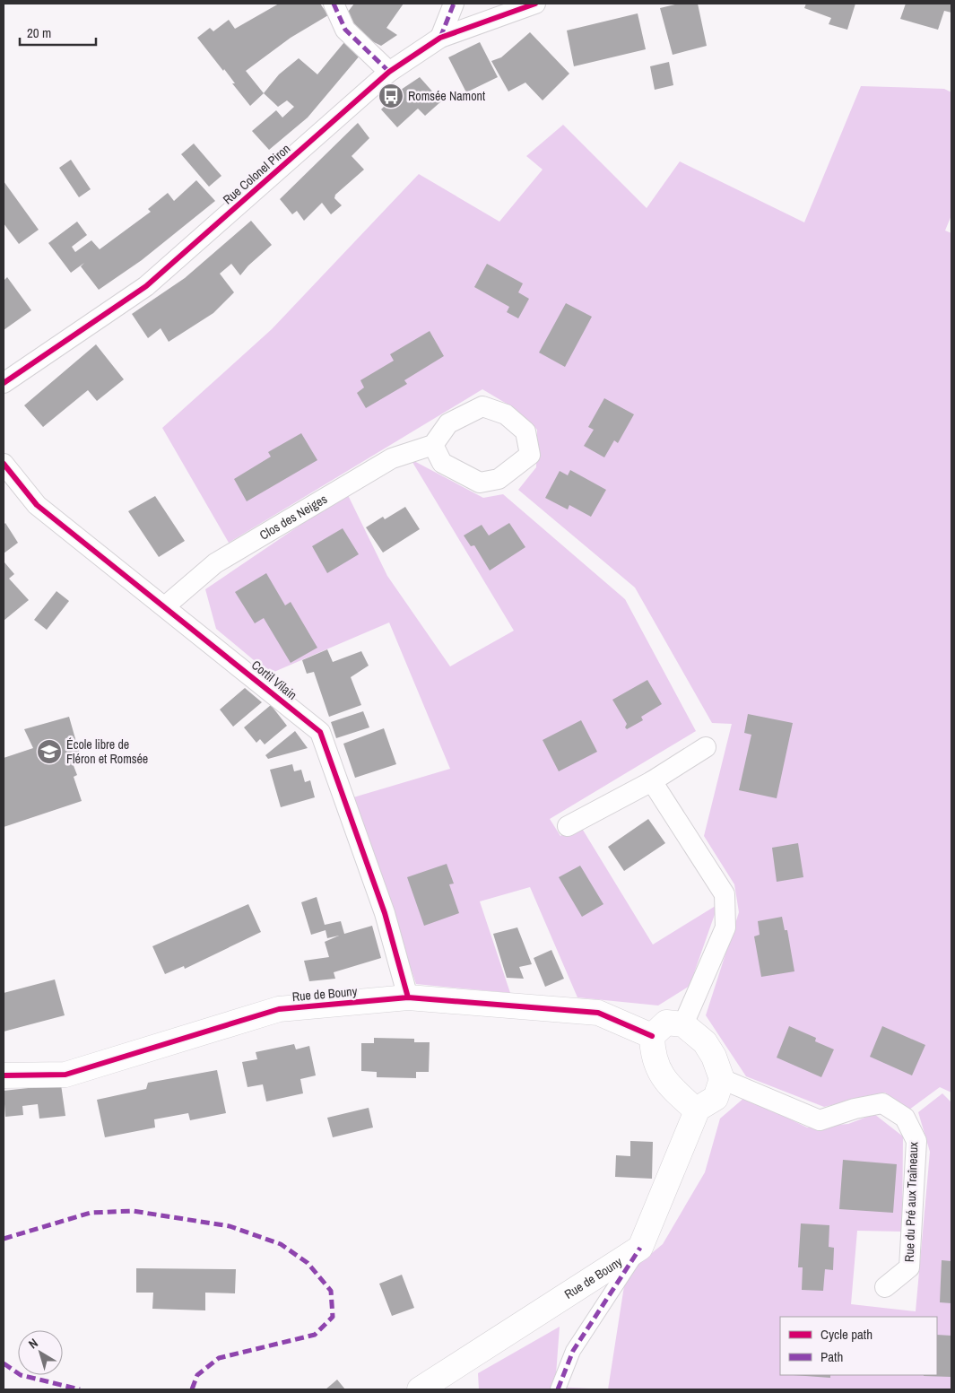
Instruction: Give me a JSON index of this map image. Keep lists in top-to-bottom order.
{
  "streets": {
    "street": [
      "Rue Colonel Piron",
      "Clos des Neiges",
      "Cortil Vilain",
      "Rue de Bouny",
      "Rue du Pré aux Traîneaux"
    ]
  },
  "crossings": [
    ["Clos des Neiges", "Cortil Vilain"],
    ["Cortil Vilain", "Rue de Bouny"],
    ["Rue de Bouny", "Rue du Pré aux Traîneaux"]
  ],
  "places": {
    "bus stop": ["Romsée Namont"],
    "school or university": ["École libre de Fléron et Romsée"]
  },
  "legend": ["Cycle path", "Path"],
  "scale_bar": "20 m",
  "north": "top left"
}
